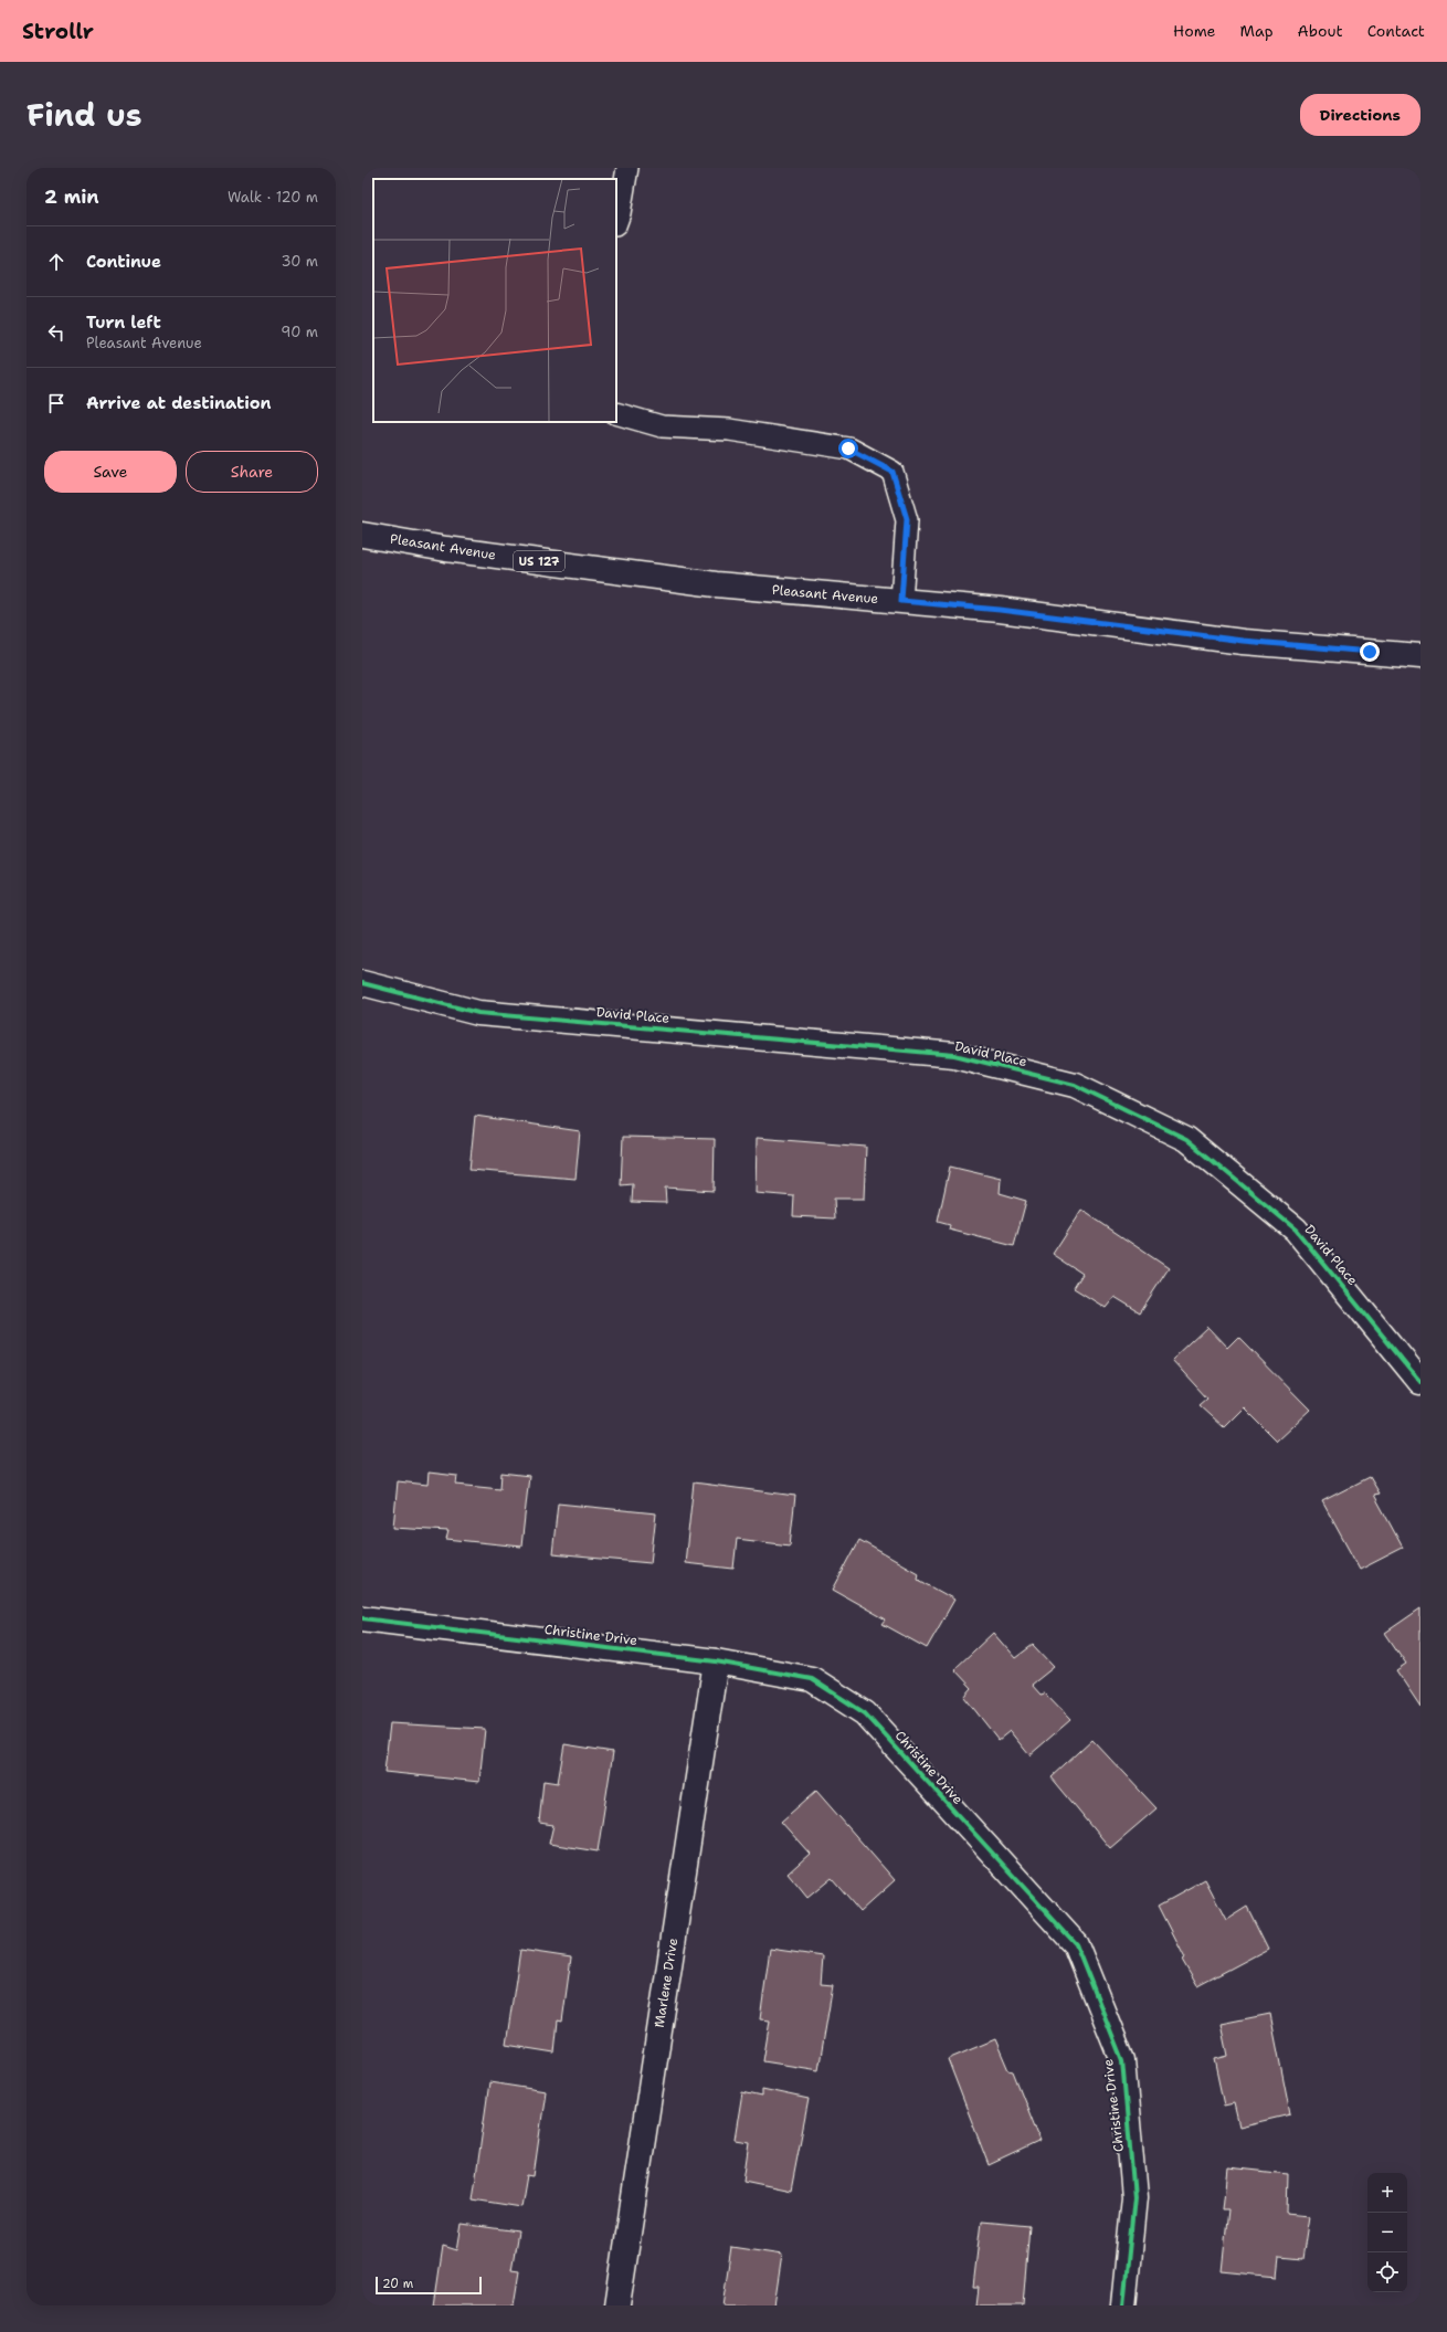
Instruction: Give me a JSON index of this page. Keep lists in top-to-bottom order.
{
  "streets": {
    "street": [
      "Pleasant Avenue",
      "US 127",
      "David Place",
      "Christine Drive",
      "Marlene Drive"
    ]
  },
  "crossings": [
    ["Christine Drive", "Marlene Drive"]
  ],
  "scale_bar": "20 m",
  "page": {
    "header": "Strollr",
    "nav": [
      "Home",
      "Map",
      "About",
      "Contact"
    ],
    "title": "Find us",
    "buttons": [
      "Directions",
      ["Save", "Share"]
    ],
    "heading": ["2 min", "Walk · 120 m"],
    "list": [
      ["Continue", "30 m"],
      ["Turn left", "Pleasant Avenue", "90 m"],
      "Arrive at destination"
    ],
    "map_buttons": ["+", "−"],
    "scale": "20 m"
  }
}
